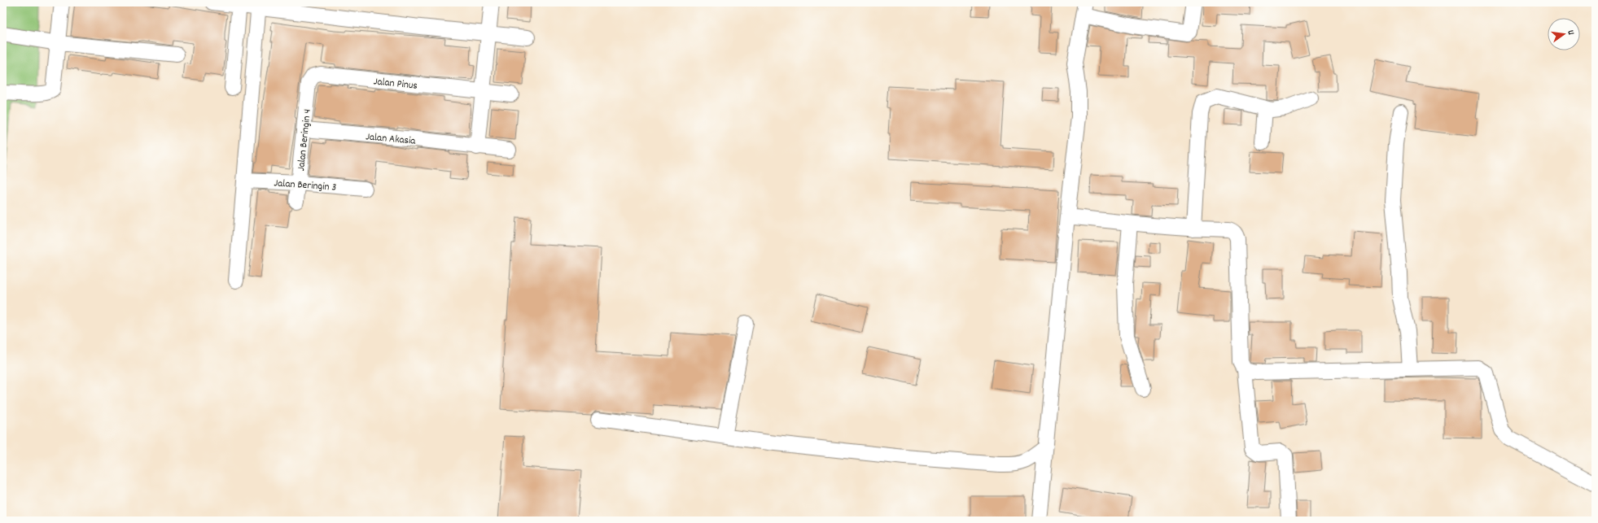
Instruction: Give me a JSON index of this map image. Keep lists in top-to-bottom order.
{
  "streets": {
    "street": [
      "Jalan Pinus",
      "Jalan Akasia",
      "Jalan Beringin 4",
      "Jalan Beringin 3"
    ]
  },
  "crossings": [
    ["Jalan Pinus", "Jalan Beringin 4"],
    ["Jalan Akasia", "Jalan Beringin 4"],
    ["Jalan Beringin 4", "Jalan Beringin 3"]
  ],
  "north": "right"
}
